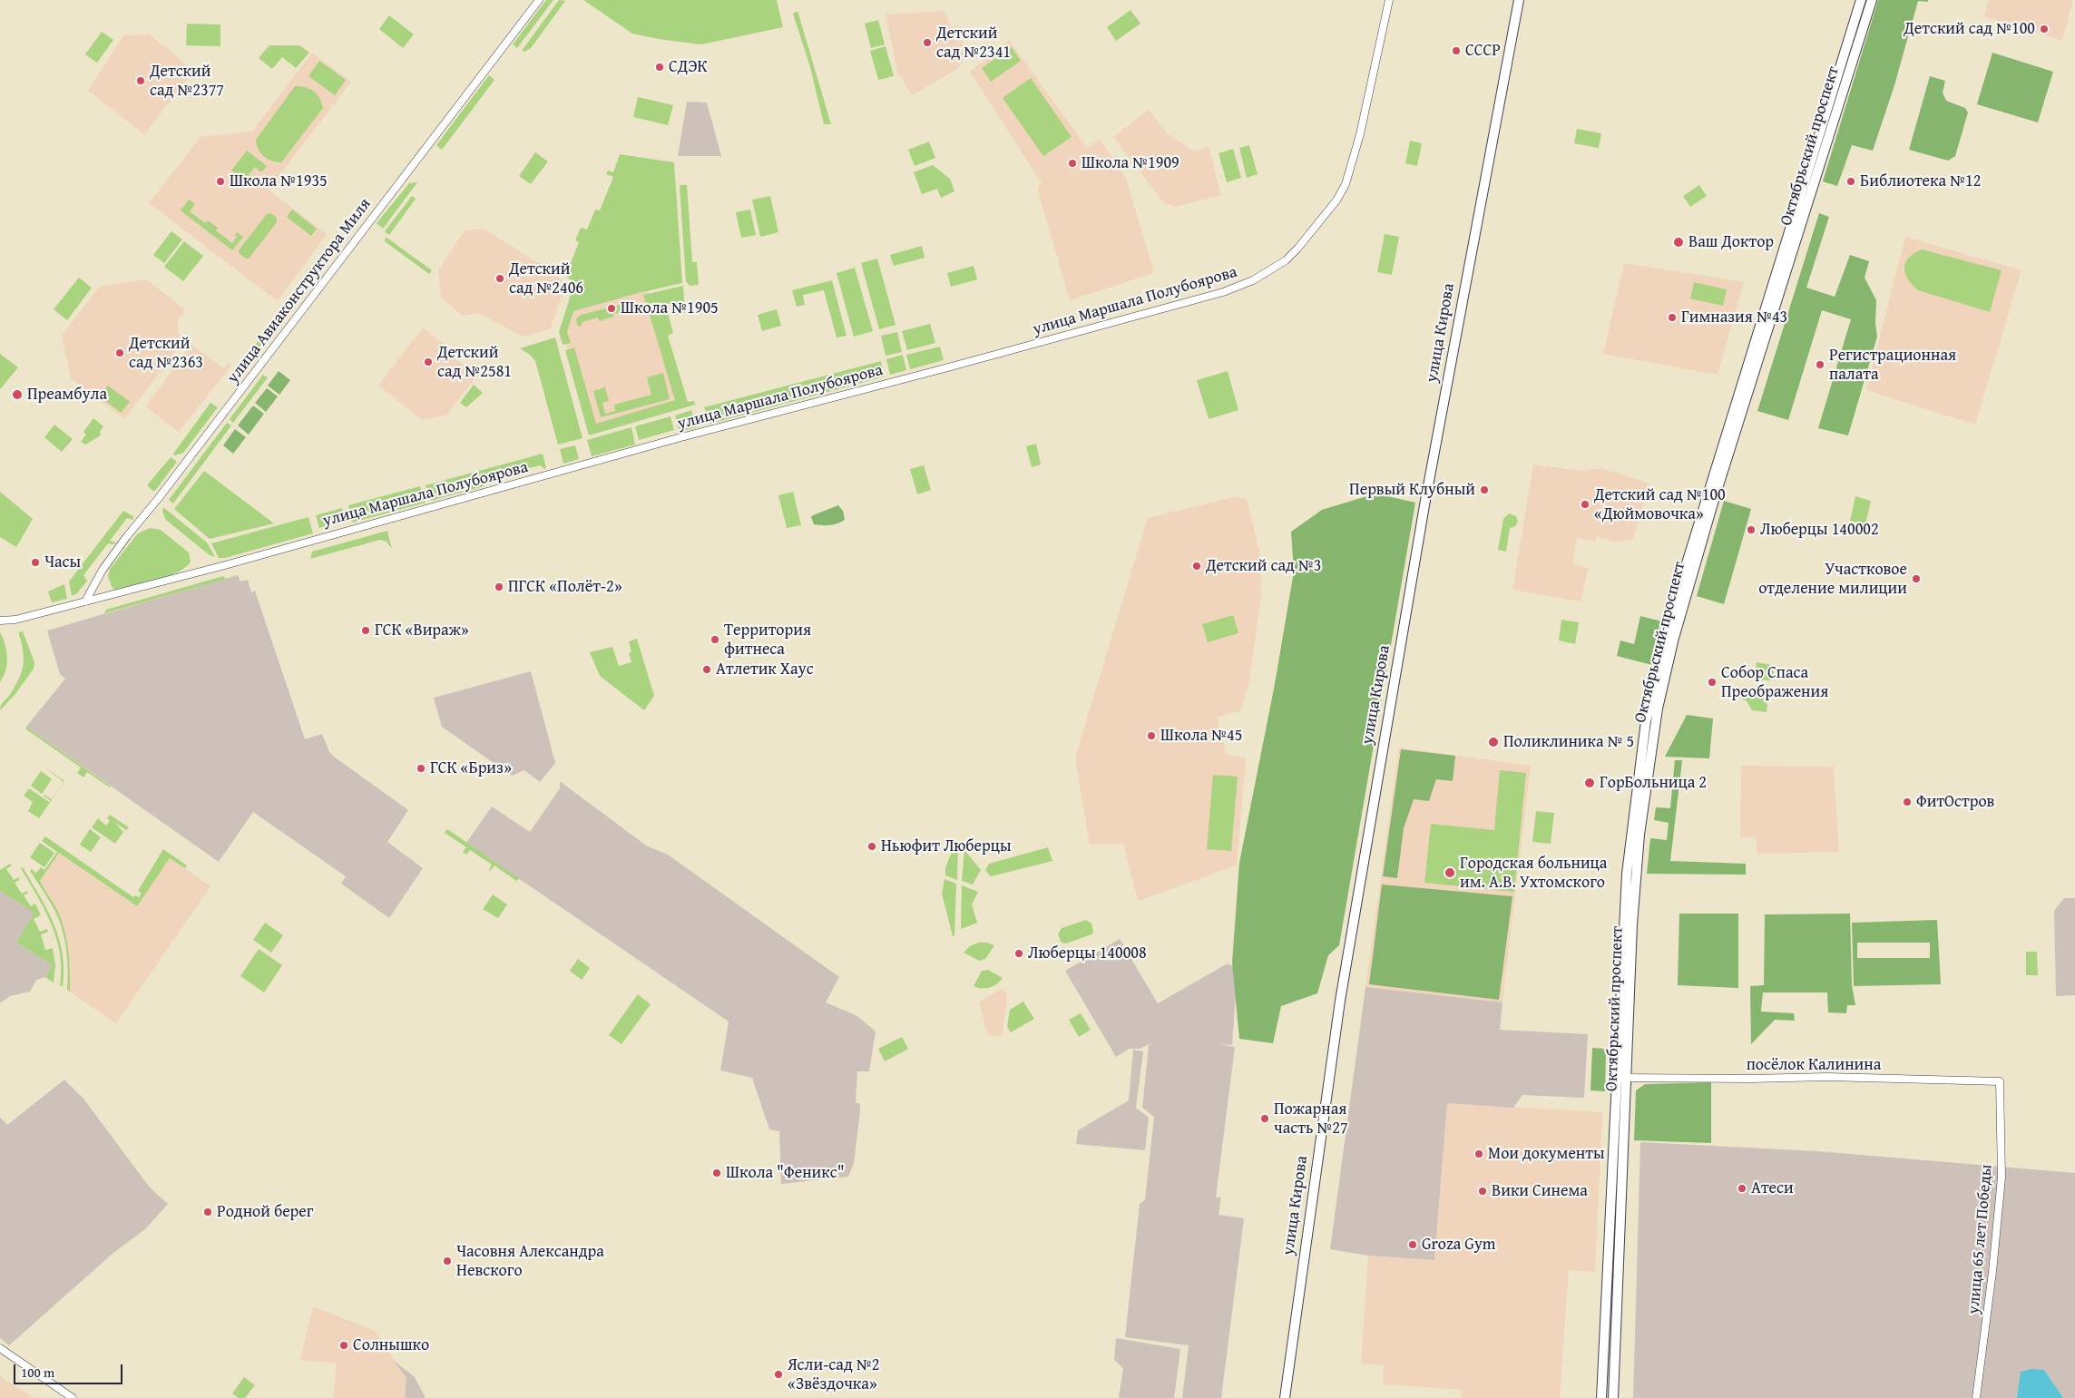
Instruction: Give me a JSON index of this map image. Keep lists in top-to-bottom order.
{
  "streets": {
    "main road": ["Октябрьский проспект", "улица Кирова"],
    "street": [
      "улица Авиаконструктора Миля",
      "улица Маршала Полубоярова",
      "посёлок Калинина",
      "улица 65 лет Победы"
    ]
  },
  "crossings": [
    ["Октябрьский проспект", "посёлок Калинина"],
    ["улица Авиаконструктора Миля", "улица Маршала Полубоярова"],
    ["посёлок Калинина", "улица 65 лет Победы"]
  ],
  "places": [
    "Детский сад №100",
    "Детский сад №2341",
    "СССР",
    "СДЭК",
    "Детский сад №2377",
    "Школа №1909",
    "Школа №1935",
    "Библиотека №12",
    "Ваш Доктор",
    "Детский сад №2406",
    "Школа №1905",
    "Гимназия №43",
    "Детский сад №2363",
    "Детский сад №2581",
    "Регистрационная палата",
    "Преамбула",
    "Первый Клубный",
    "Детский сад №100 «Дюймовочка»",
    "Люберцы 140002",
    "Часы",
    "Детский сад №3",
    "Участковое отделение милиции",
    "ПГСК «Полёт-2»",
    "ГСК «Вираж»",
    "Территория фитнеса",
    "Атлетик Хаус",
    "Собор Спаса Преображения",
    "Школа №45",
    "Поликлиника № 5",
    "ГСК «Бриз»",
    "ГорБольница 2",
    "ФитОстров",
    "Ньюфит Люберцы",
    "Городская больница им. А.В. Ухтомского",
    "Люберцы 140008",
    "Пожарная часть №27",
    "Мои документы",
    "Школа \"Феникс\"",
    "Атеси",
    "Вики Синема",
    "Родной берег",
    "Groza Gym",
    "Часовня Александра Невского",
    "Солнышко",
    "Ясли-сад №2 «Звёздочка»"
  ],
  "scale_bar": "100 m"
}
